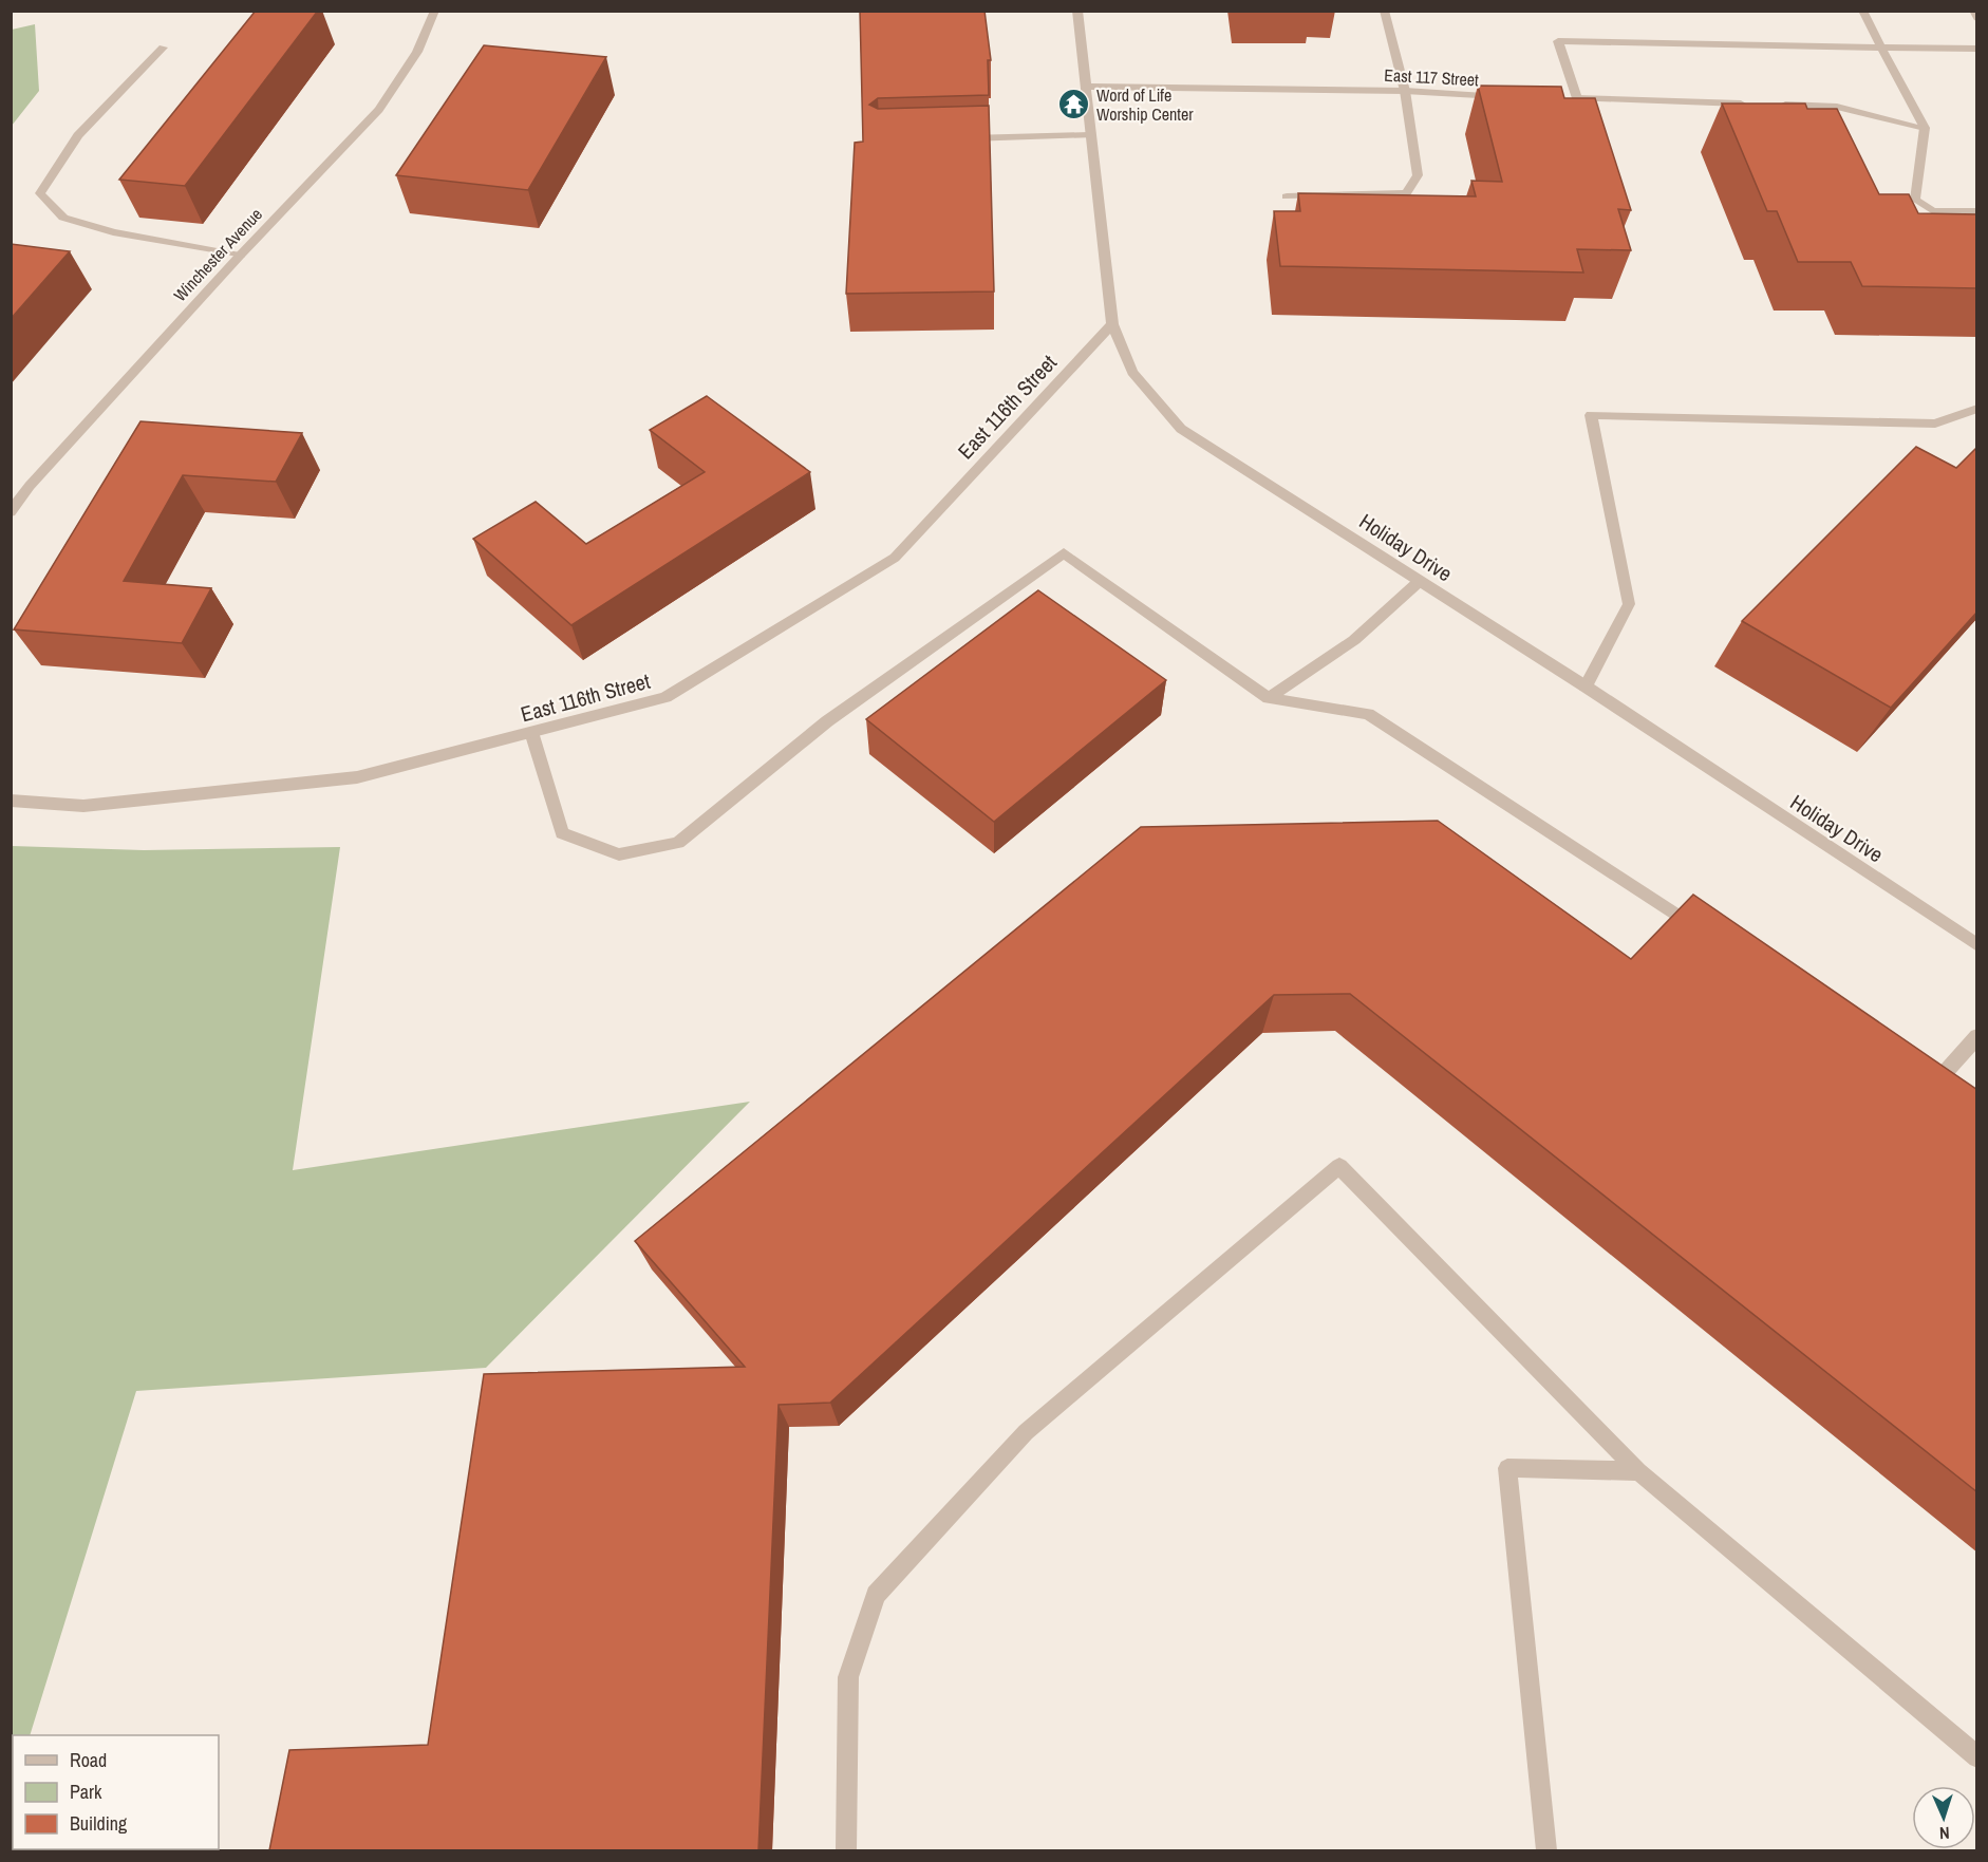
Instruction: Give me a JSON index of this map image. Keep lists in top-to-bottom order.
{
  "streets": {
    "street": [
      "East 117 Street",
      "Winchester Avenue",
      "East 116th Street",
      "Holiday Drive"
    ]
  },
  "crossings": [
    ["East 117 Street", "Holiday Drive"],
    ["East 116th Street", "Holiday Drive"]
  ],
  "places": {
    "temple": ["Word of Life Worship Center"]
  },
  "legend": ["Road", "Park", "Building"],
  "north": "bottom"
}
